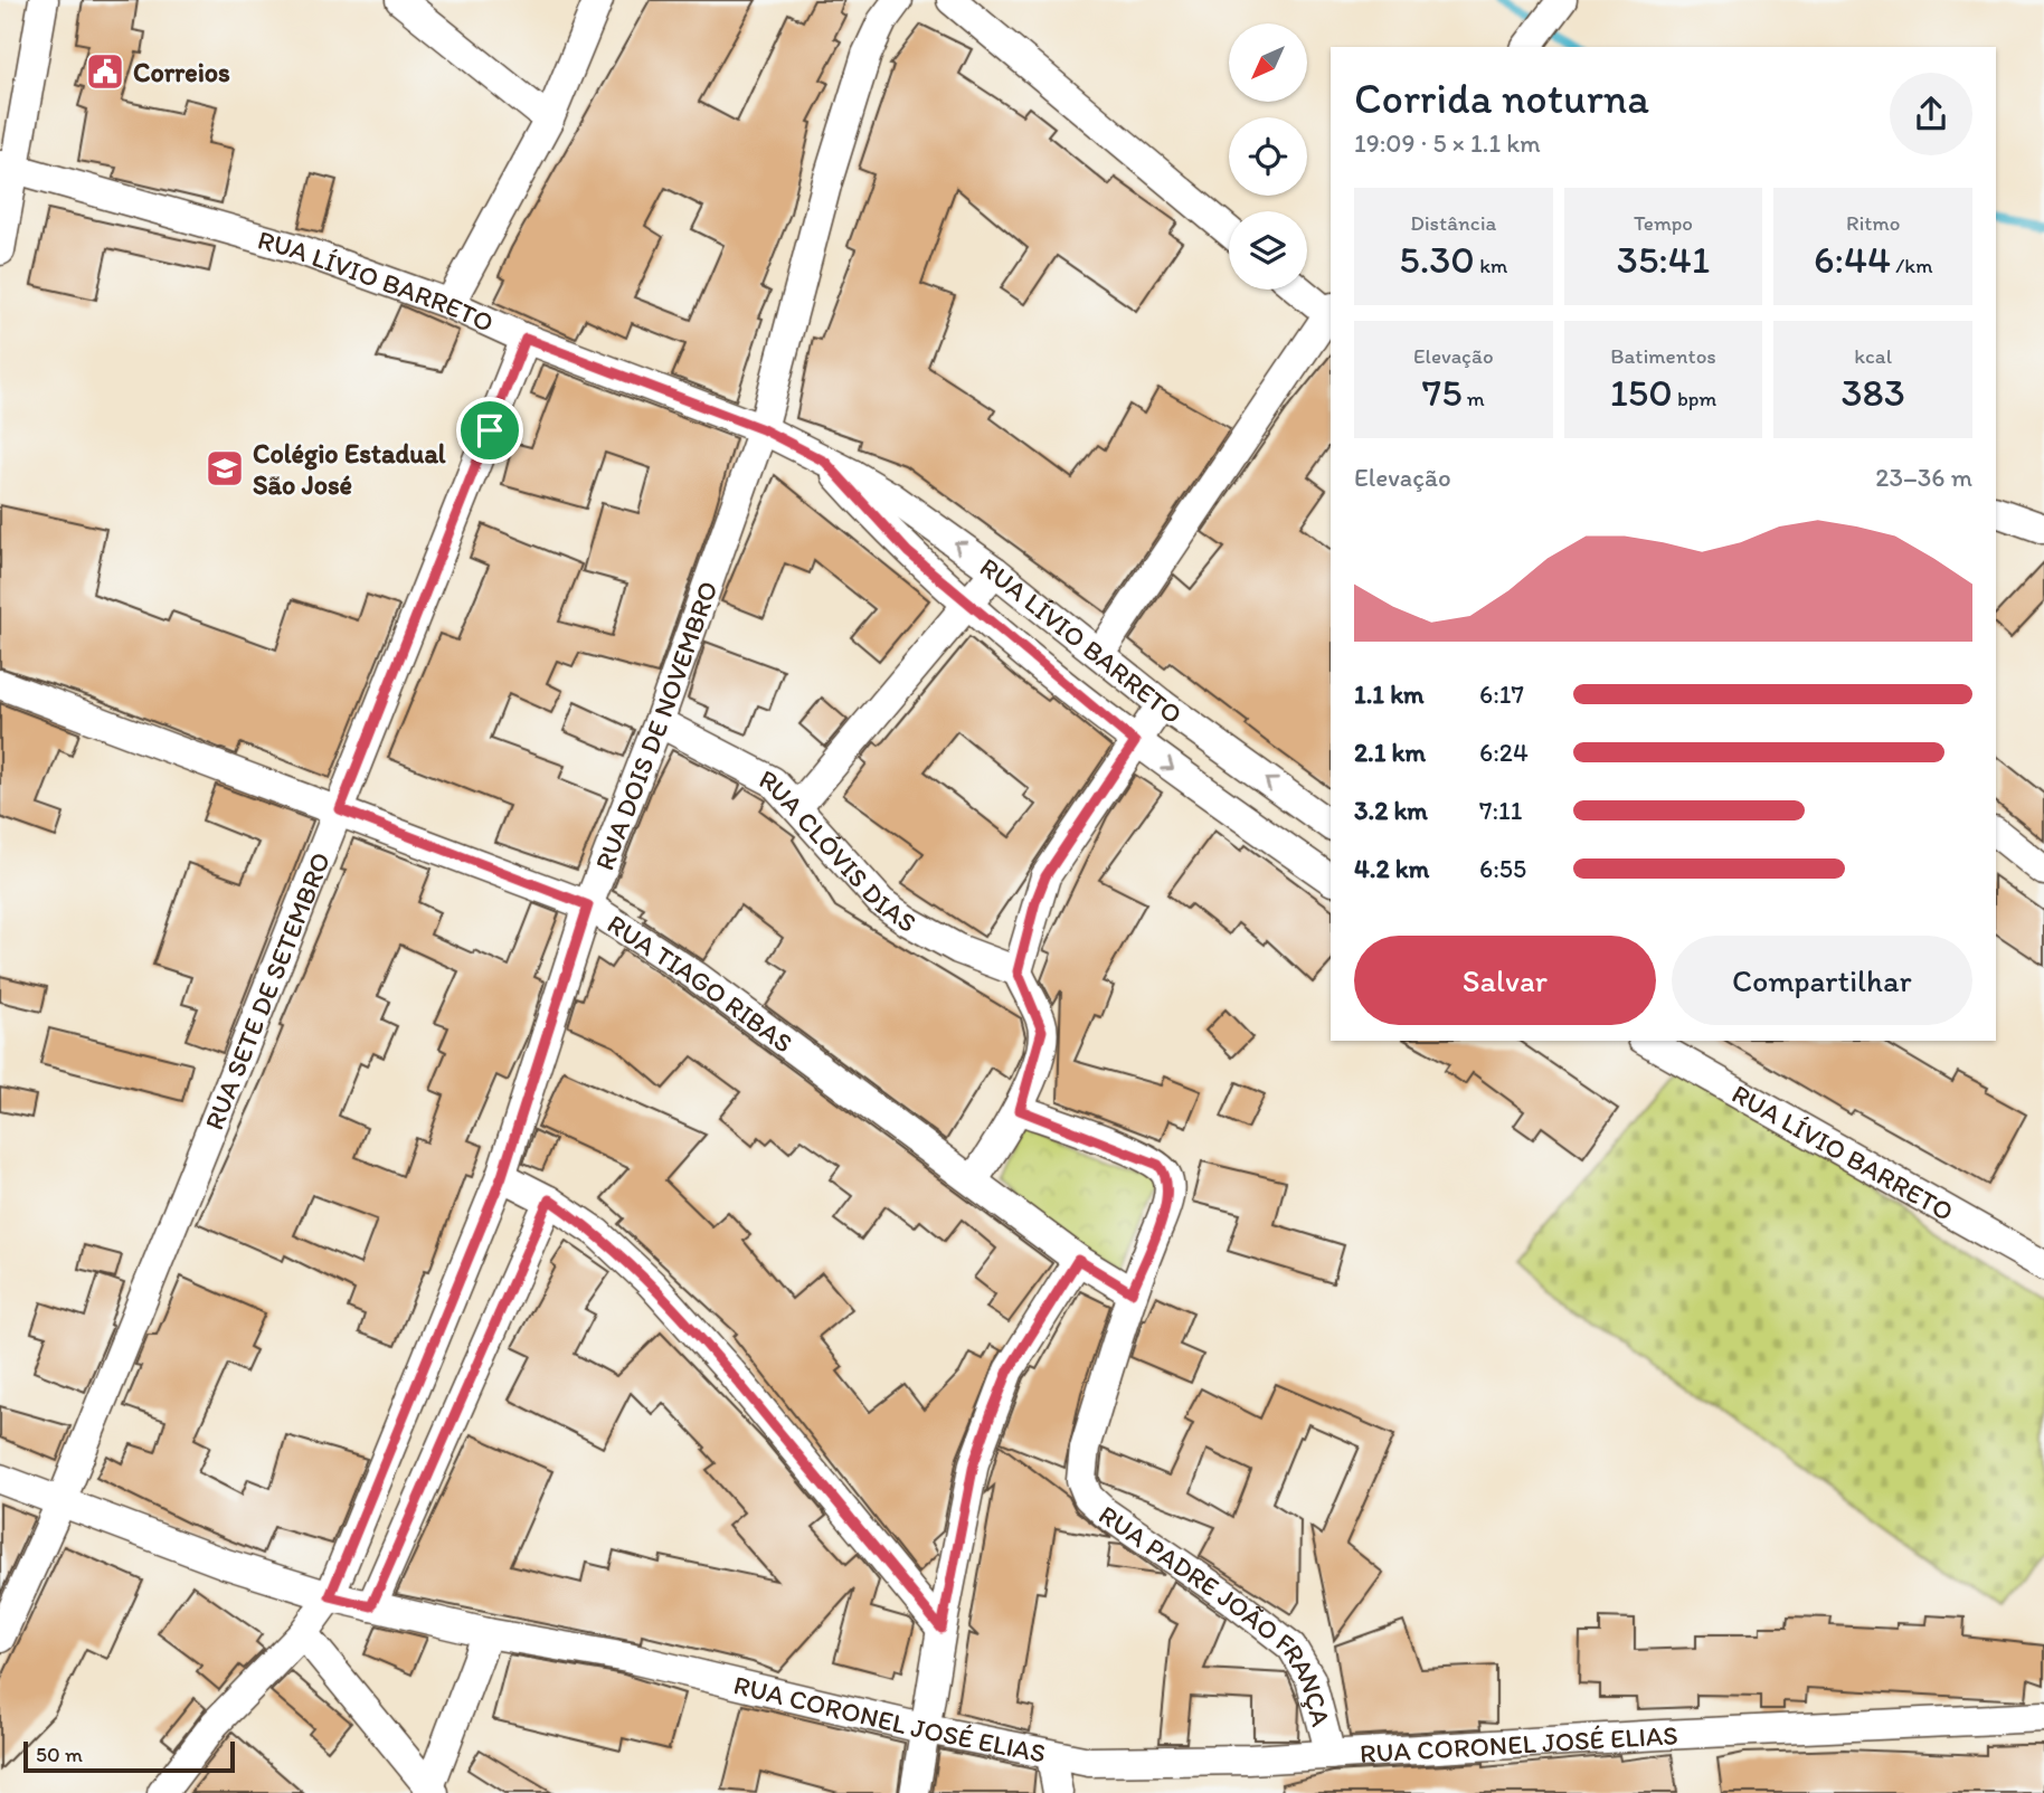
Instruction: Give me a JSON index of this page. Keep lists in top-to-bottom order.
{
  "streets": {
    "street": [
      "RUA LÍVIO BARRETO",
      "RUA DOIS DE NOVEMBRO",
      "RUA CLÓVIS DIAS",
      "RUA TIAGO RIBAS",
      "RUA SETE DE SETEMBRO",
      "RUA PADRE JOÃO FRANÇA",
      "RUA CORONEL JOSÉ ELIAS"
    ]
  },
  "crossings": [
    ["RUA LÍVIO BARRETO", "RUA DOIS DE NOVEMBRO"],
    ["RUA LÍVIO BARRETO", "RUA SETE DE SETEMBRO"],
    ["RUA DOIS DE NOVEMBRO", "RUA CLÓVIS DIAS"],
    ["RUA DOIS DE NOVEMBRO", "RUA TIAGO RIBAS"],
    ["RUA DOIS DE NOVEMBRO", "RUA CORONEL JOSÉ ELIAS"],
    ["RUA TIAGO RIBAS", "RUA SETE DE SETEMBRO"],
    ["RUA TIAGO RIBAS", "RUA PADRE JOÃO FRANÇA"],
    ["RUA SETE DE SETEMBRO", "RUA CORONEL JOSÉ ELIAS"],
    ["RUA PADRE JOÃO FRANÇA", "RUA CORONEL JOSÉ ELIAS"]
  ],
  "places": {
    "public building": ["Correios"],
    "school or university": ["Colégio Estadual São José"]
  },
  "scale_bar": "50 m",
  "north": "bottom left",
  "page": {
    "heading": ["Corrida noturna", "19:09 · 5 × 1.1 km"],
    "stats": [
      ["Distância", "5.30 km"],
      ["Tempo", "35:41"],
      ["Ritmo", "6:44 /km"],
      ["Elevação", "75 m"],
      ["Batimentos", "150 bpm"],
      ["kcal", "383"]
    ],
    "chart": ["Elevação", "23–36 m"],
    "list": [
      {
        "name": "1.1 km",
        "note": "6:17"
      },
      {
        "name": "2.1 km",
        "note": "6:24"
      },
      {
        "name": "3.2 km",
        "note": "7:11"
      },
      {
        "name": "4.2 km",
        "note": "6:55"
      }
    ],
    "buttons": ["Salvar", "Compartilhar"],
    "scale": "50 m"
  }
}
